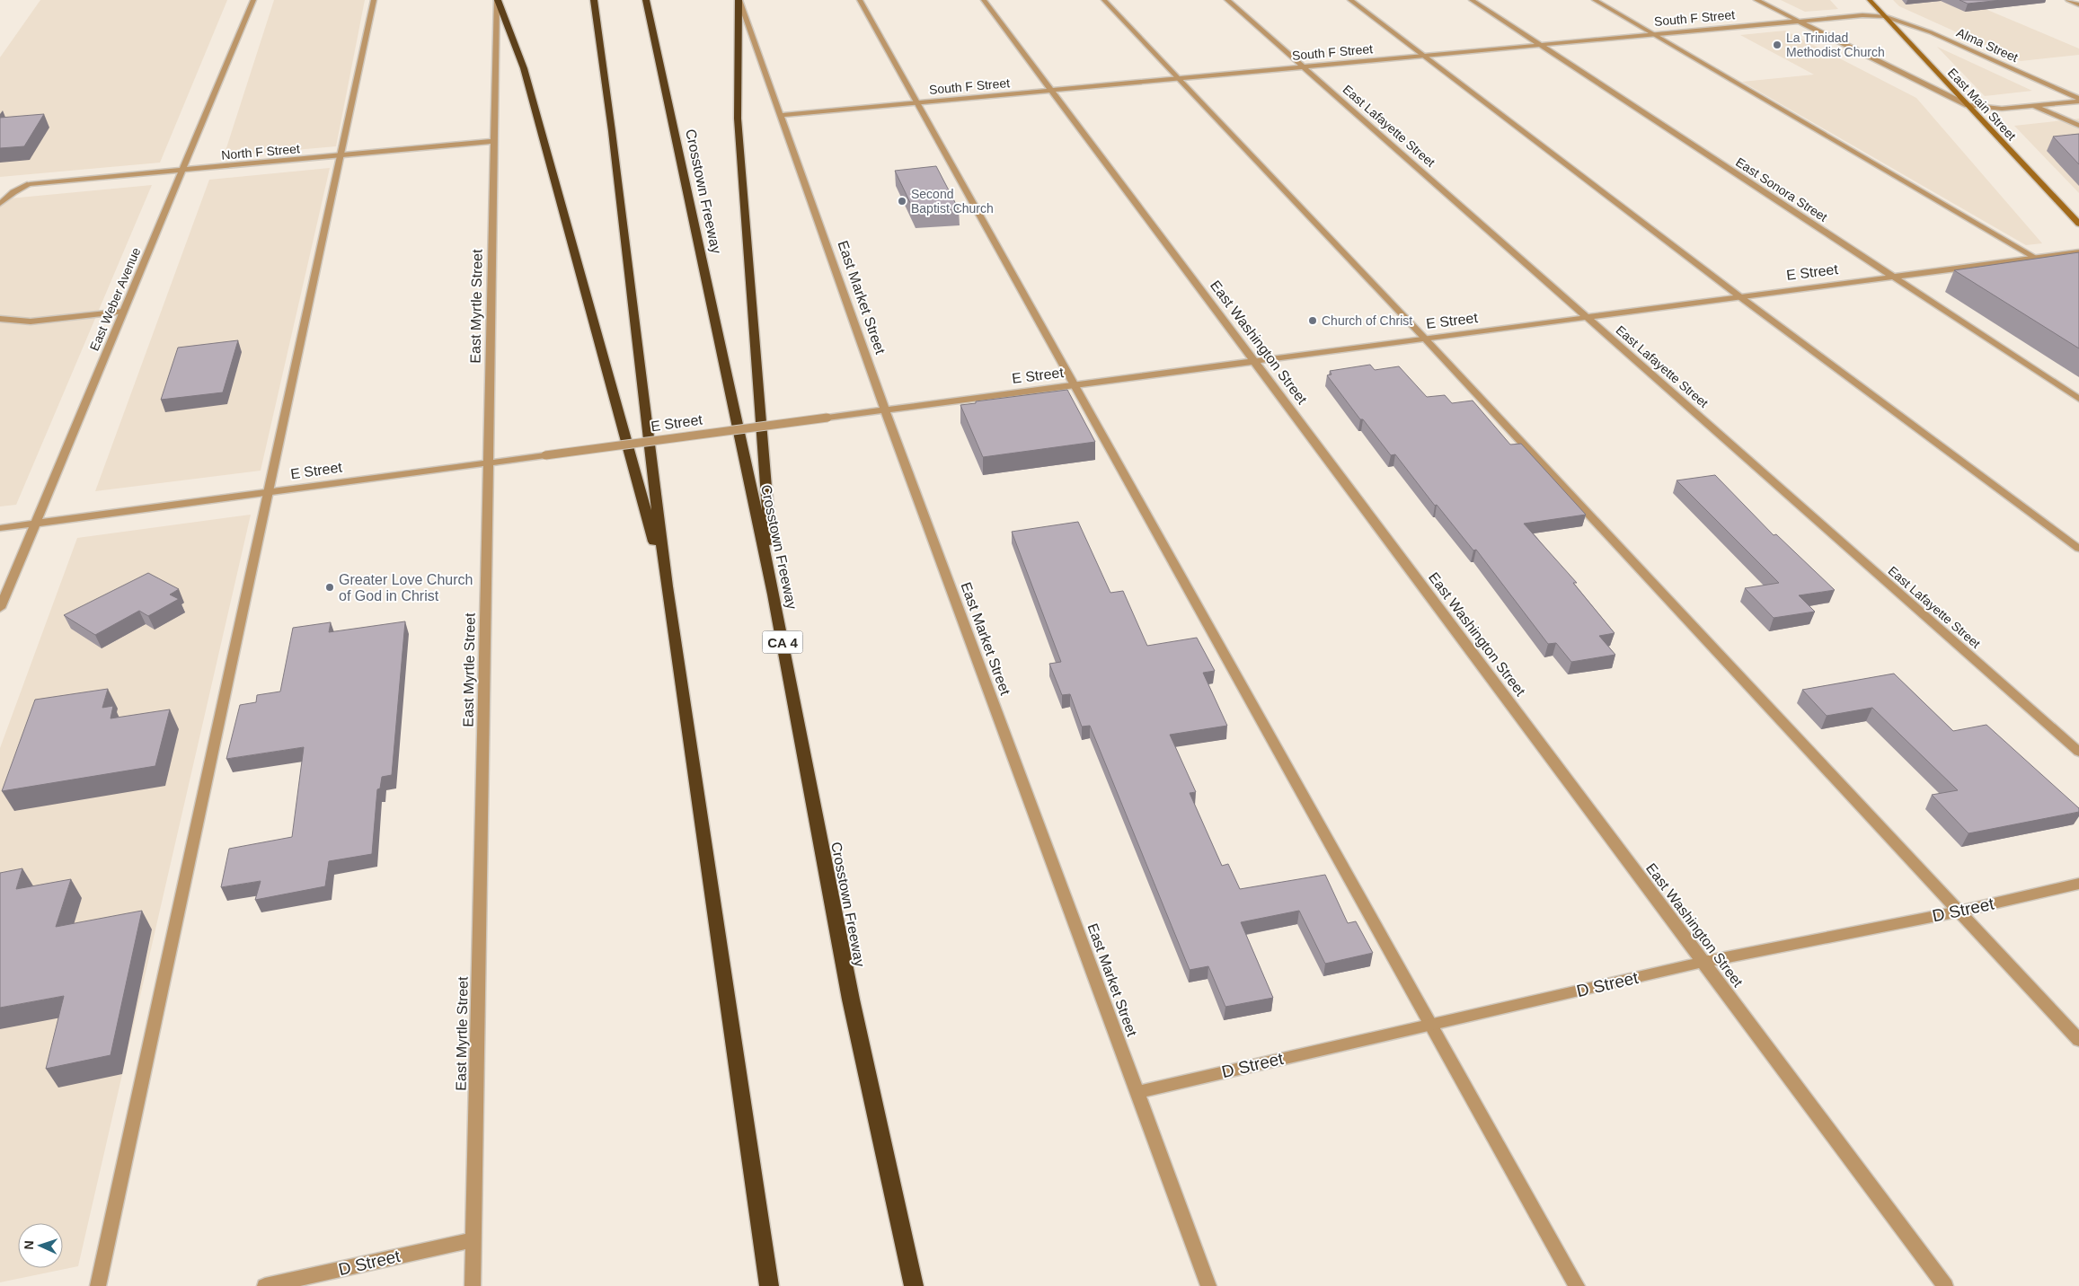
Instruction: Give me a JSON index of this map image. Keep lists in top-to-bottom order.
{
  "streets": {
    "highway": ["Crosstown Freeway", "CA 4"],
    "main road": ["East Main Street"],
    "street": [
      "South F Street",
      "Alma Street",
      "East Lafayette Street",
      "North F Street",
      "East Sonora Street",
      "E Street",
      "East Market Street",
      "East Weber Avenue",
      "East Myrtle Street",
      "East Washington Street",
      "D Street"
    ]
  },
  "crossings": [
    ["South F Street", "Alma Street"],
    ["South F Street", "East Main Street"],
    ["South F Street", "East Lafayette Street"],
    ["South F Street", "East Sonora Street"],
    ["South F Street", "East Market Street"],
    ["South F Street", "East Washington Street"],
    ["Alma Street", "East Main Street"],
    ["East Lafayette Street", "E Street"],
    ["North F Street", "East Weber Avenue"],
    ["North F Street", "East Myrtle Street"],
    ["East Sonora Street", "E Street"],
    ["E Street", "East Market Street"],
    ["E Street", "East Weber Avenue"],
    ["E Street", "East Myrtle Street"],
    ["E Street", "East Washington Street"],
    ["East Market Street", "D Street"],
    ["East Myrtle Street", "D Street"],
    ["East Washington Street", "D Street"]
  ],
  "places": [
    "La Trinidad Methodist Church",
    "Second Baptist Church",
    "Church of Christ",
    "Greater Love Church of God in Christ"
  ],
  "north": "left"
}
